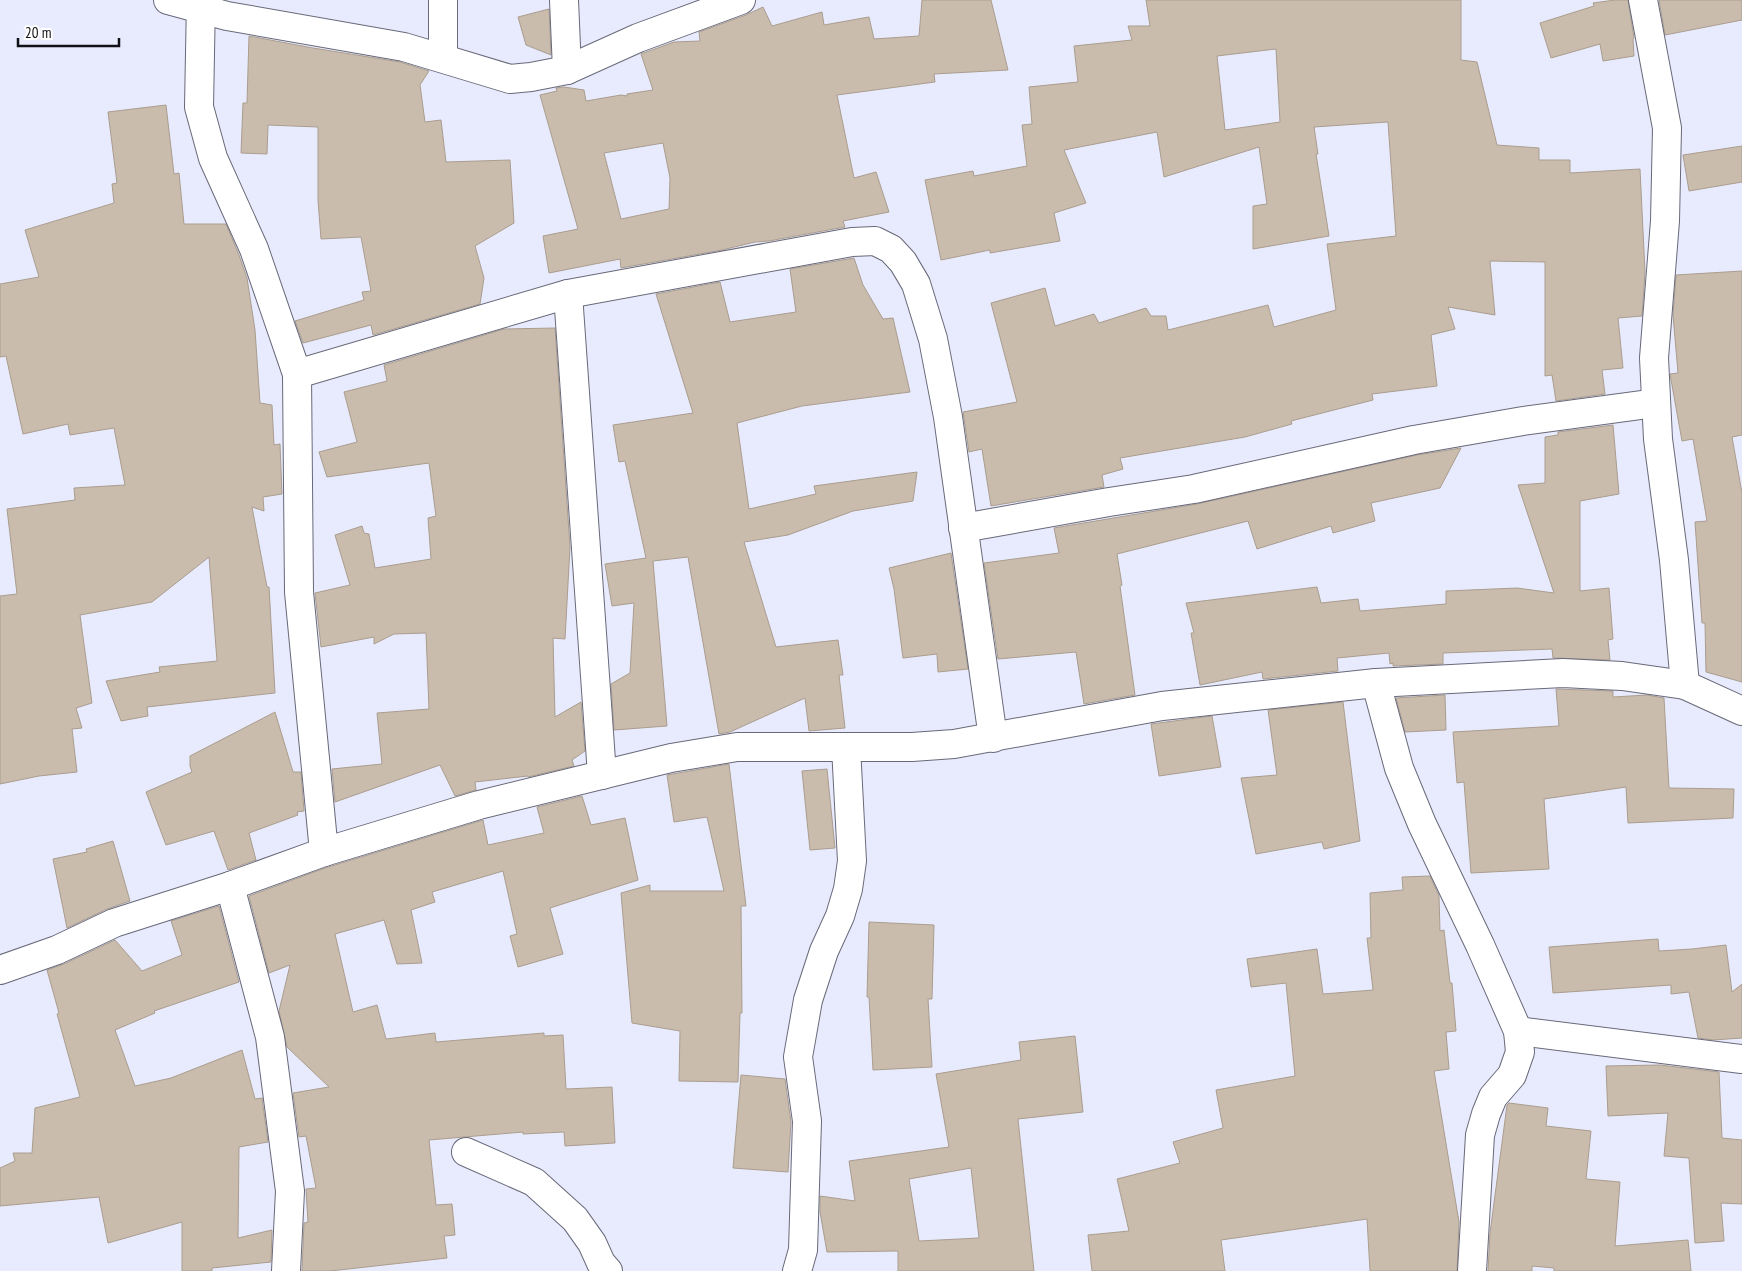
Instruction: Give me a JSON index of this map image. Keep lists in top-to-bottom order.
{
  "scale_bar": "20 m"
}
